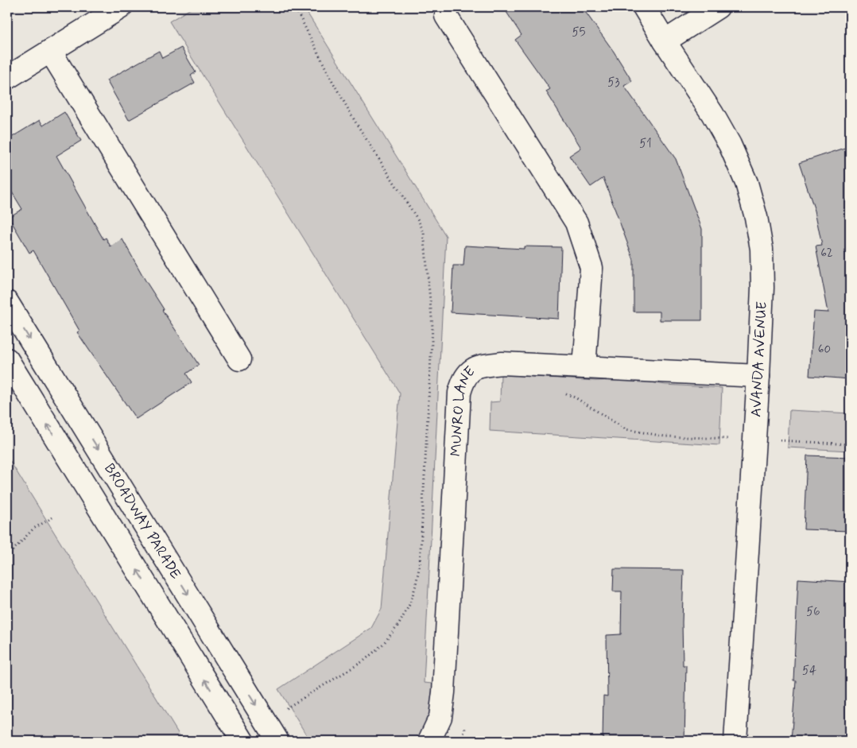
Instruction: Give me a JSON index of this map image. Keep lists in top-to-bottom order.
{
  "streets": {
    "street": ["AVANDA AVENUE", "MUNRO LANE", "BROADWAY PARADE"]
  },
  "crossings": [
    ["AVANDA AVENUE", "MUNRO LANE"]
  ],
  "house_numbers": [
    "55",
    "53",
    "51",
    "62",
    "60",
    "56",
    "54"
  ]
}
